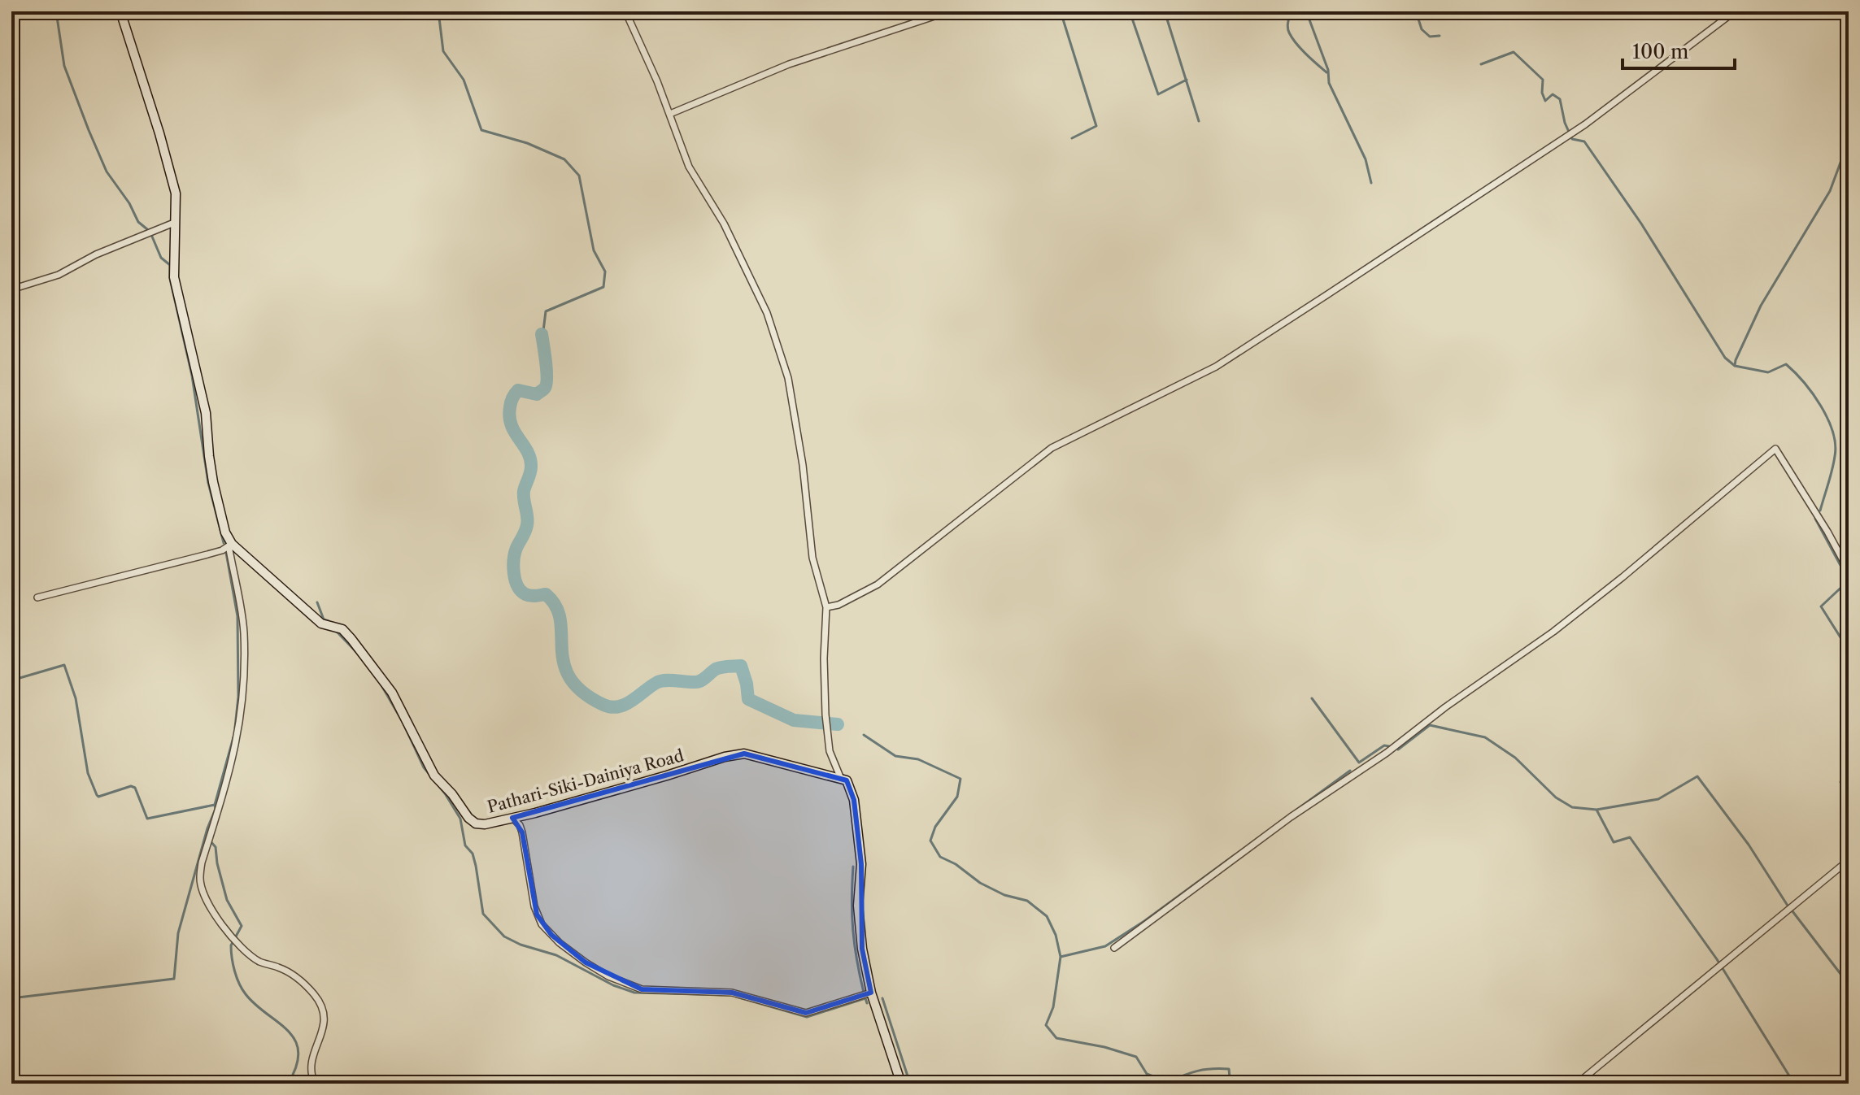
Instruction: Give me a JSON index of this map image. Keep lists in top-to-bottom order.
{
  "streets": {
    "main road": ["Pathari-Siki-Dainiya Road"]
  },
  "scale_bar": "100 m"
}
